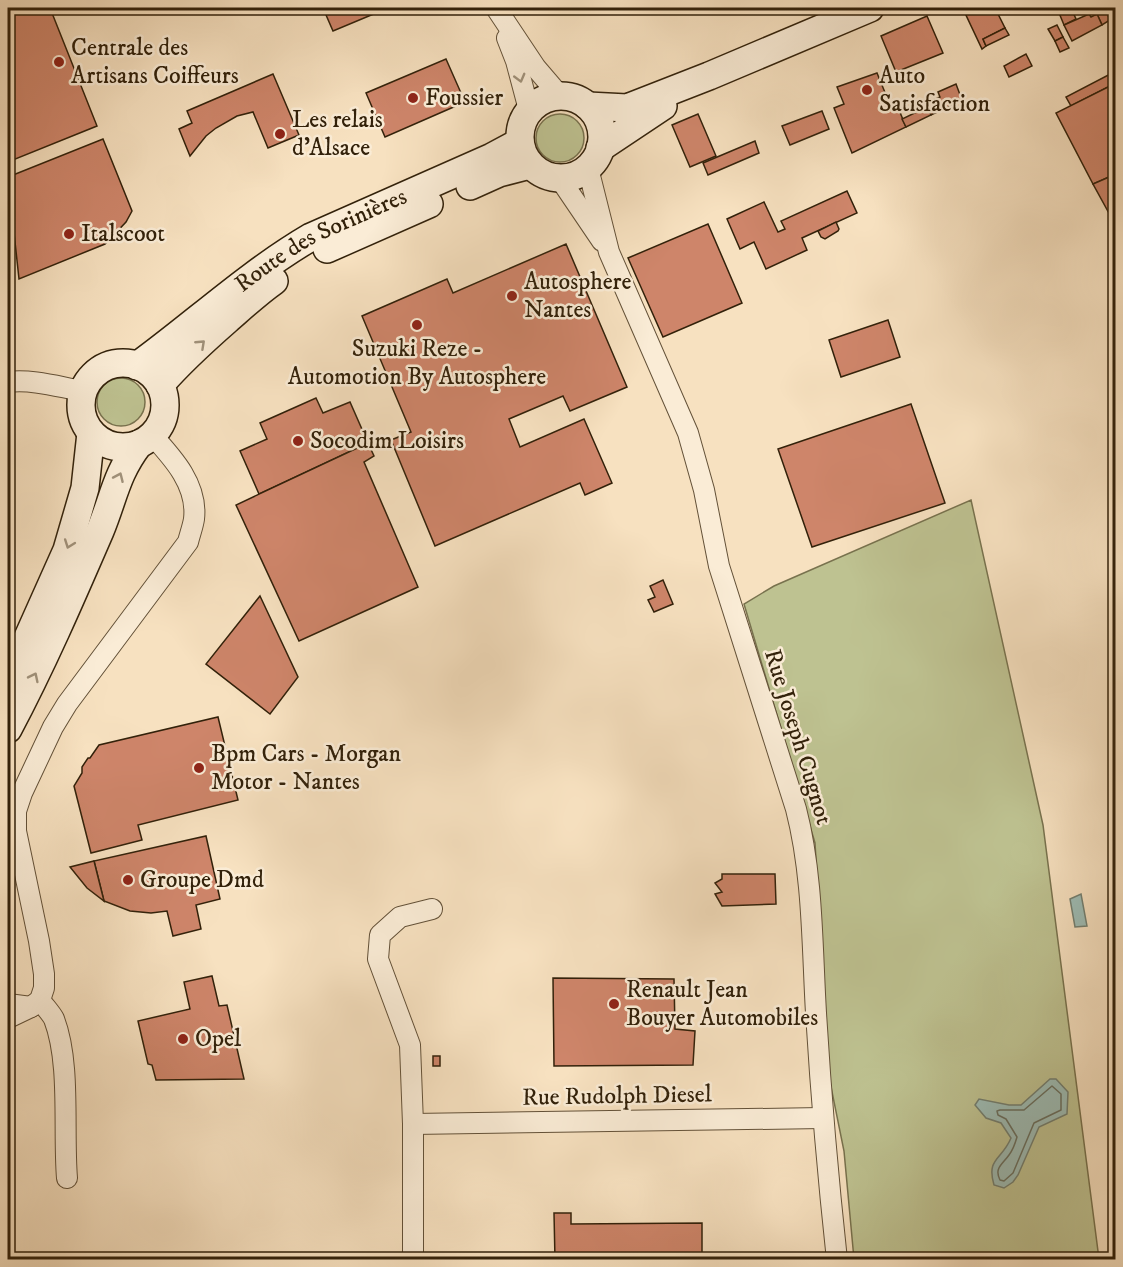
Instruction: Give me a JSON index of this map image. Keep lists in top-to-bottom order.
{
  "streets": {
    "main road": ["Route des Sorinières"],
    "street": ["Rue Joseph Cugnot", "Rue Rudolph Diesel"]
  },
  "crossings": [
    ["Route des Sorinières", "Rue Joseph Cugnot"],
    ["Rue Joseph Cugnot", "Rue Rudolph Diesel"]
  ],
  "places": [
    "Centrale des Artisans Coiffeurs",
    "Auto Satisfaction",
    "Foussier",
    "Les relais d'Alsace",
    "Italscoot",
    "Autosphere Nantes",
    "Suzuki Reze - Automotion By Autosphere",
    "Socodim Loisirs",
    "Bpm Cars - Morgan Motor - Nantes",
    "Groupe Dmd",
    "Renault Jean Bouyer Automobiles",
    "Opel"
  ]
}
